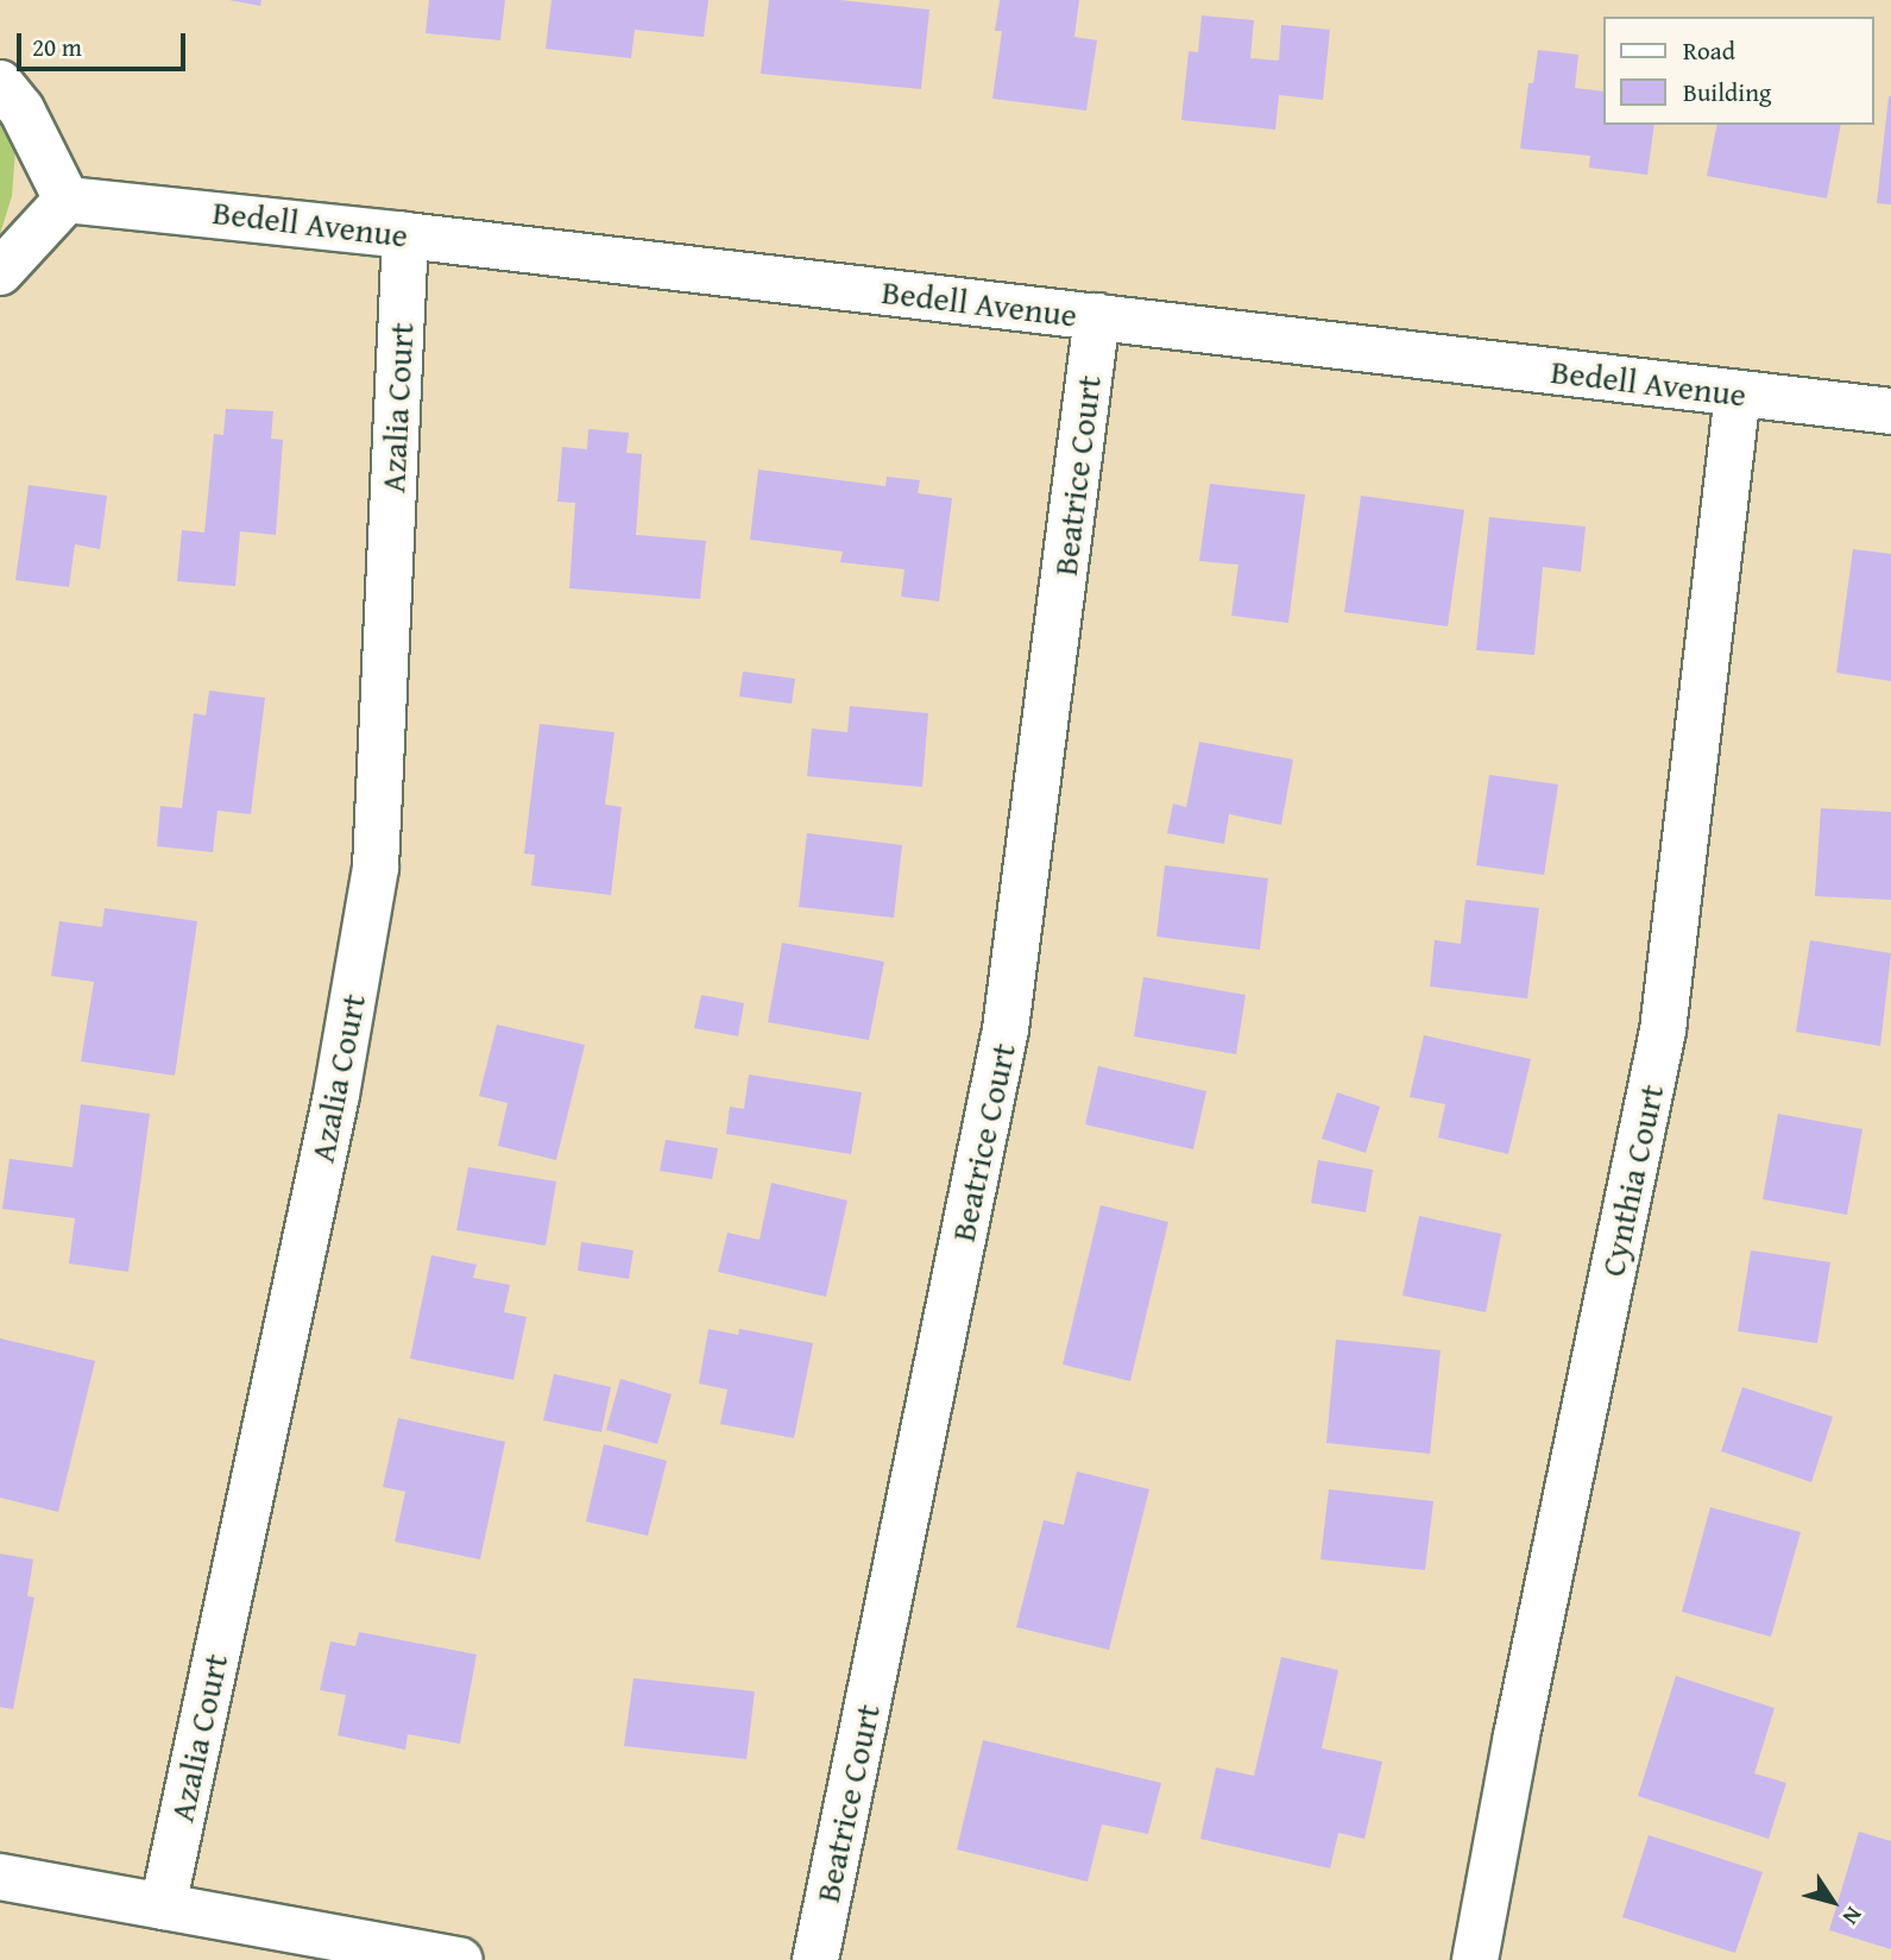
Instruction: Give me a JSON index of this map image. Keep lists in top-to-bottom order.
{
  "streets": {
    "street": [
      "Bedell Avenue",
      "Azalia Court",
      "Beatrice Court",
      "Cynthia Court"
    ]
  },
  "crossings": [
    ["Bedell Avenue", "Azalia Court"],
    ["Bedell Avenue", "Beatrice Court"],
    ["Bedell Avenue", "Cynthia Court"]
  ],
  "legend": ["Road", "Building"],
  "scale_bar": "20 m",
  "north": "bottom right"
}
